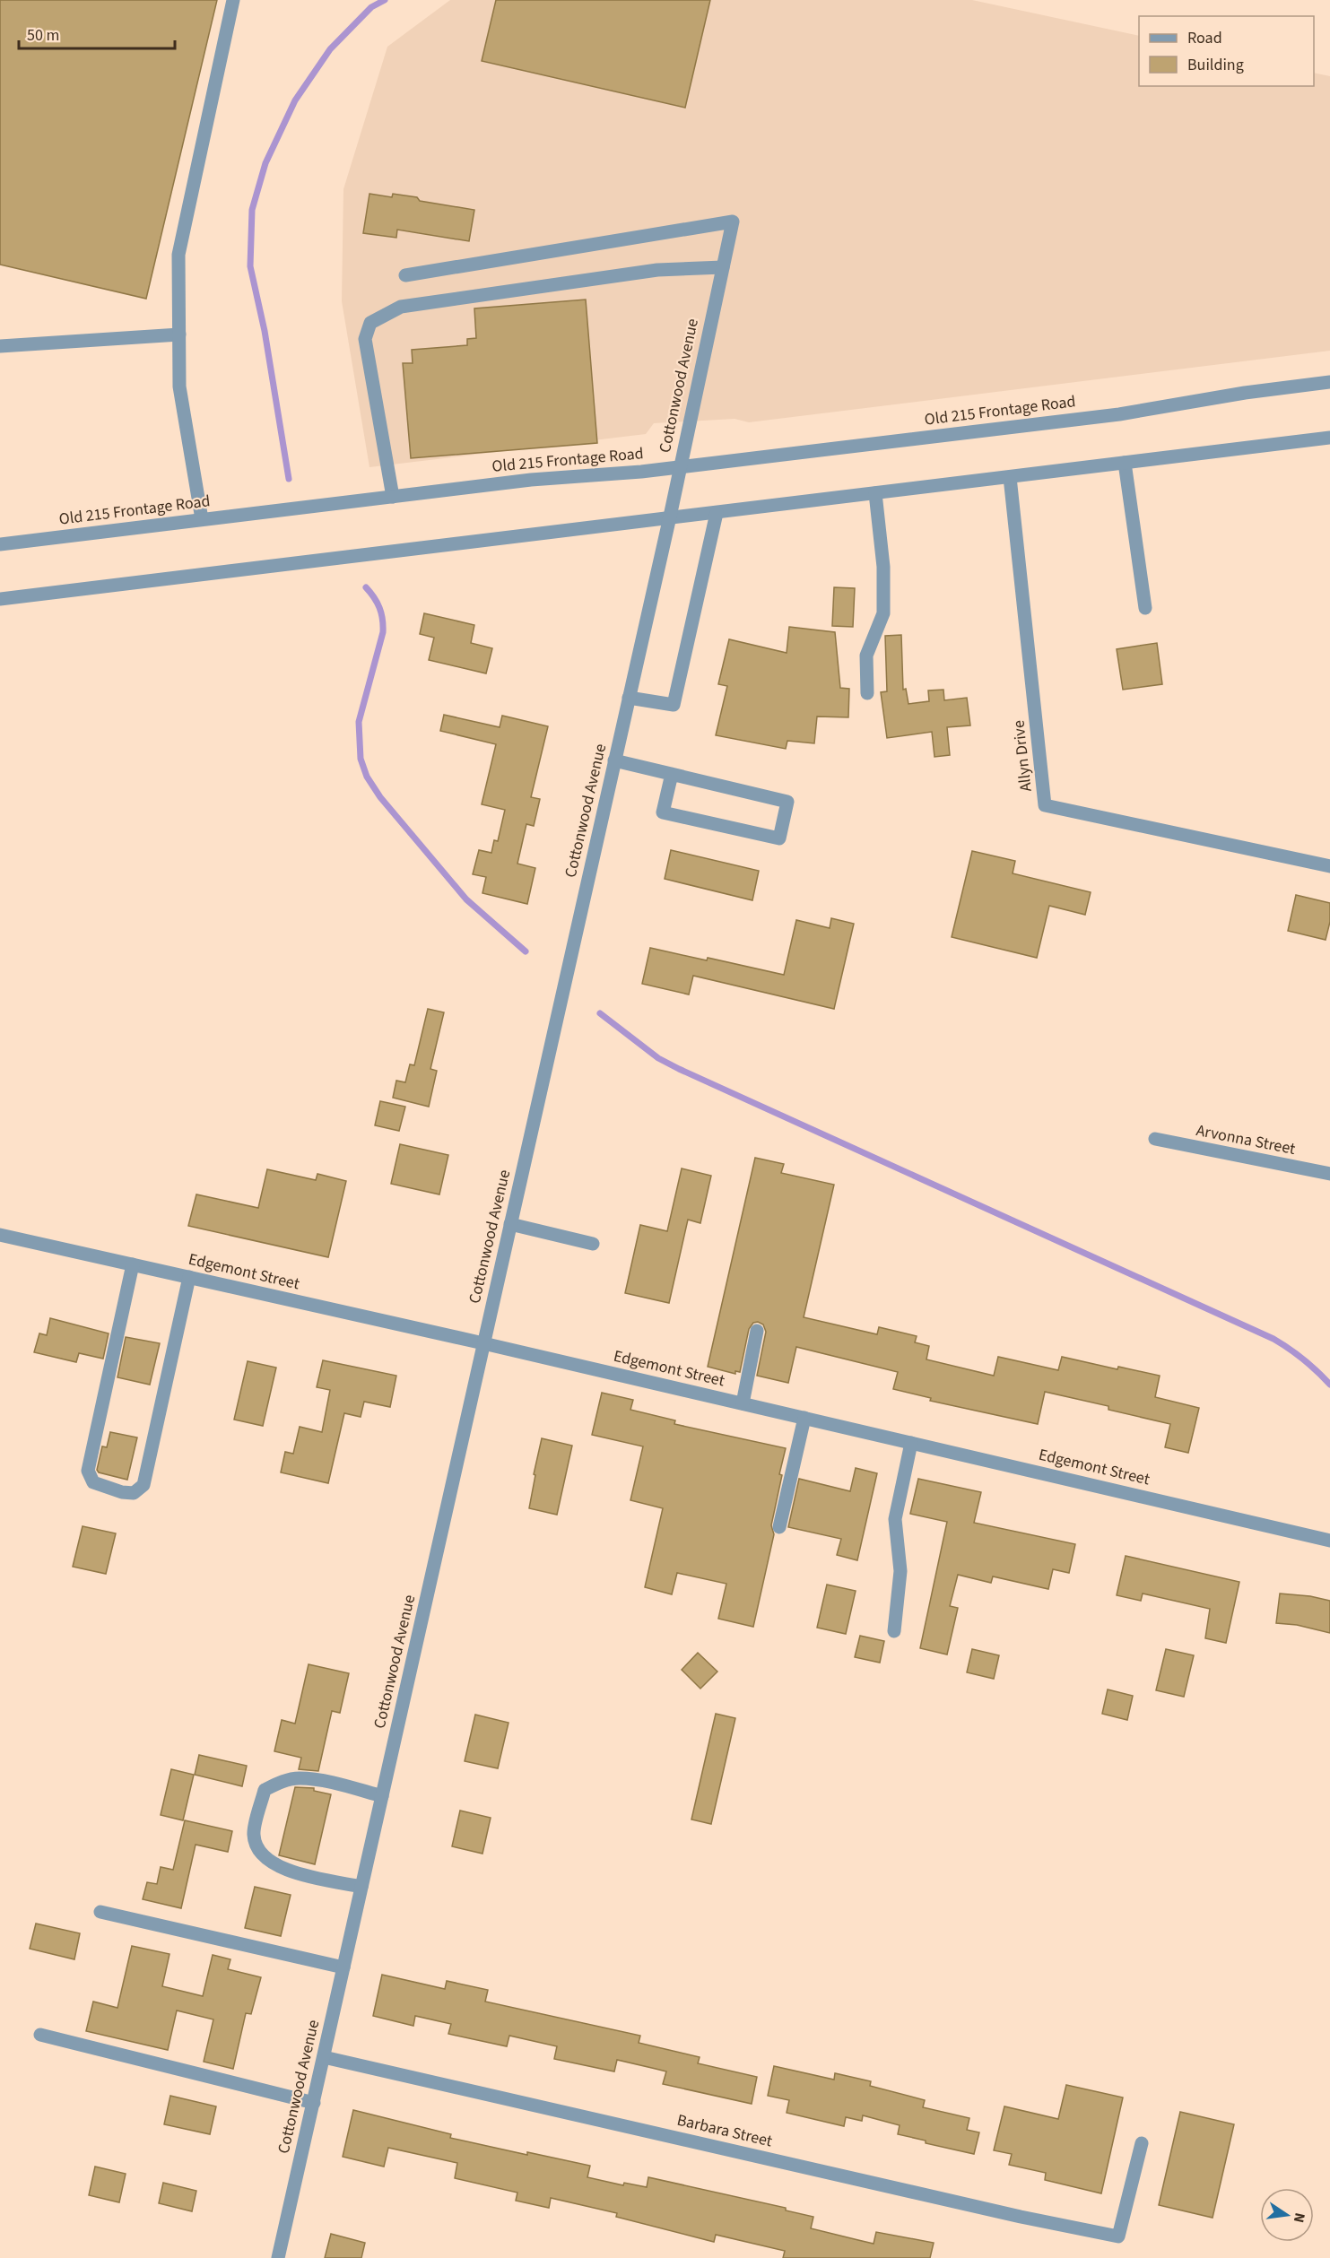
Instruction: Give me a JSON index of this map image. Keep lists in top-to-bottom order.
{
  "streets": {
    "street": [
      "Cottonwood Avenue",
      "Old 215 Frontage Road",
      "Allyn Drive",
      "Arvonna Street",
      "Edgemont Street",
      "Barbara Street"
    ]
  },
  "crossings": [
    ["Cottonwood Avenue", "Old 215 Frontage Road"],
    ["Cottonwood Avenue", "Edgemont Street"],
    ["Cottonwood Avenue", "Barbara Street"]
  ],
  "legend": ["Road", "Building"],
  "scale_bar": "50 m",
  "north": "right"
}
